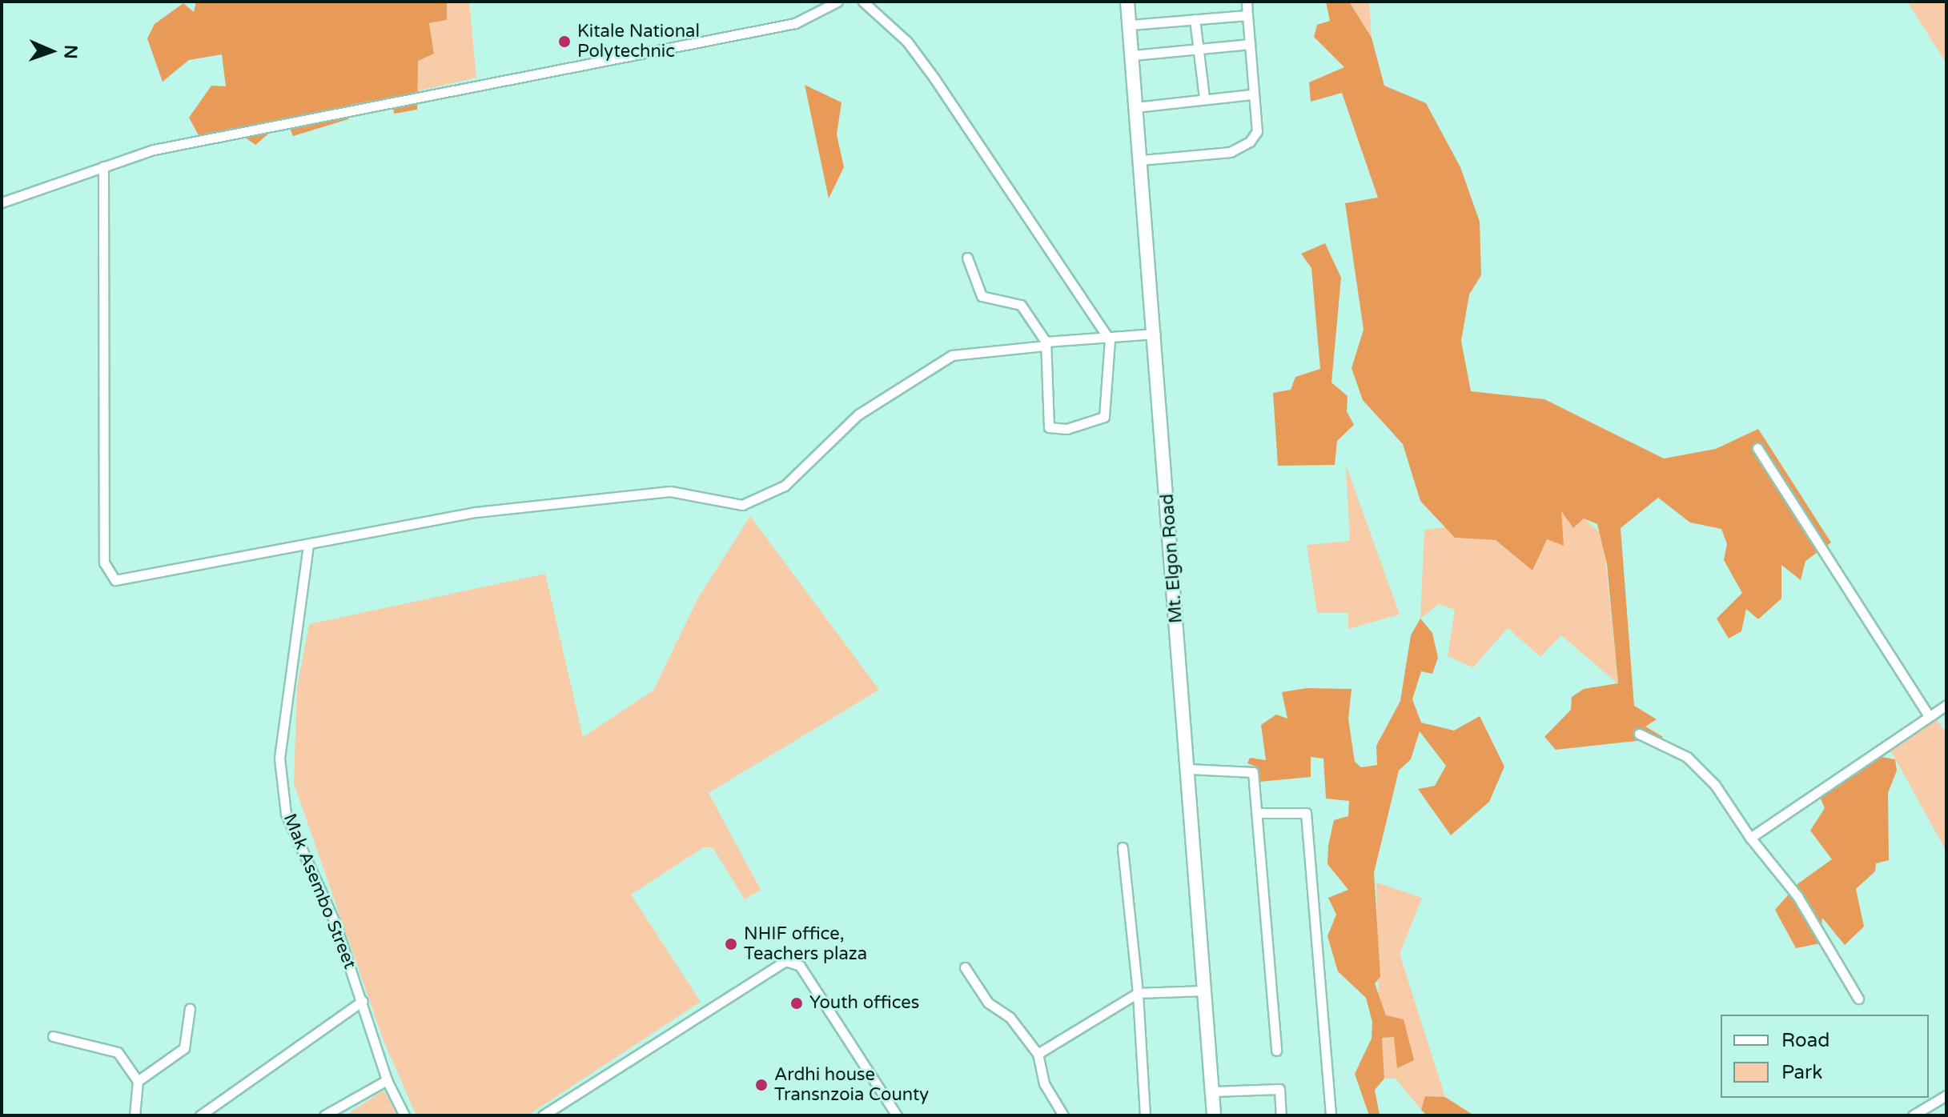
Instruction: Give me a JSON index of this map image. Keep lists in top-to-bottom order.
{
  "streets": {
    "street": ["Mt. Elgon Road", "Mak Asembo Street"]
  },
  "places": [
    "Kitale National Polytechnic",
    "NHIF office, Teachers plaza",
    "Youth offices",
    "Ardhi house Transnzoia County"
  ],
  "legend": ["Road", "Park"],
  "north": "right"
}
